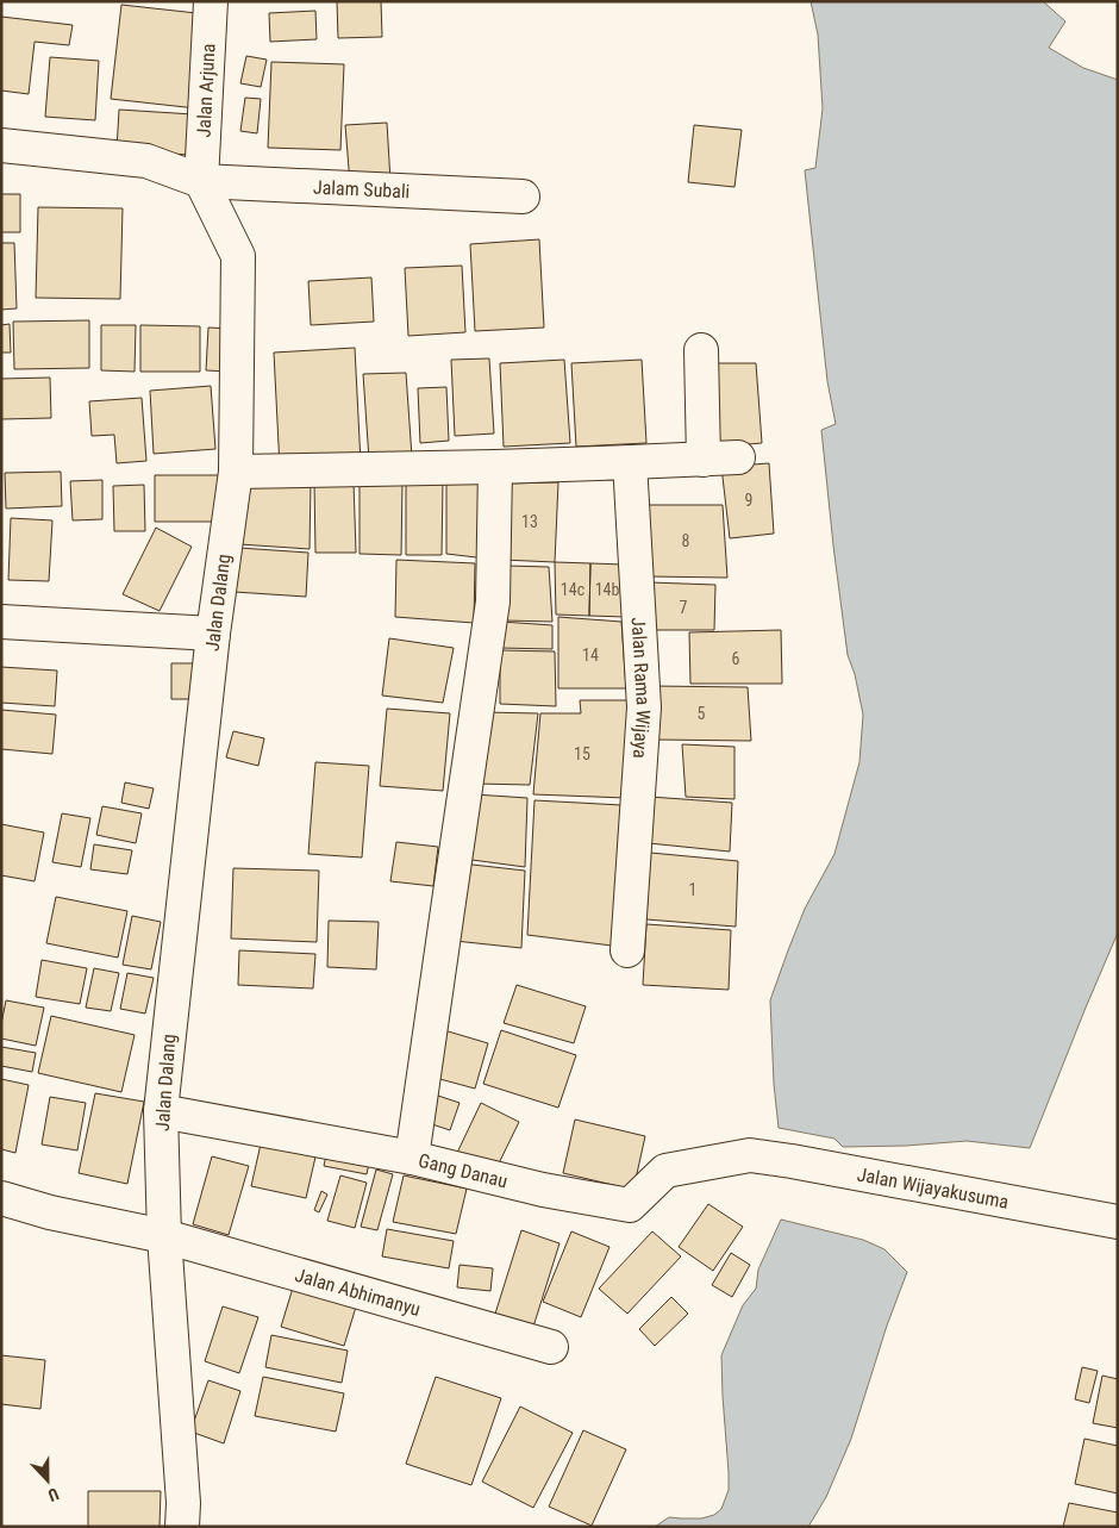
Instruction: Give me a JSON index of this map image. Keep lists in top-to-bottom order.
{
  "streets": {
    "street": [
      "Jalan Arjuna",
      "Jalam Subali",
      "Jalan Dalang",
      "Jalan Rama Wijaya",
      "Gang Danau",
      "Jalan Wijayakusuma",
      "Jalan Abhimanyu"
    ]
  },
  "crossings": [
    ["Jalan Arjuna", "Jalam Subali"],
    ["Jalan Arjuna", "Jalan Dalang"],
    ["Jalam Subali", "Jalan Dalang"],
    ["Jalan Dalang", "Gang Danau"],
    ["Jalan Dalang", "Jalan Abhimanyu"],
    ["Gang Danau", "Jalan Wijayakusuma"]
  ],
  "house_numbers": [
    "9",
    "13",
    "8",
    "14c",
    "14b",
    "7",
    "14",
    "6",
    "5",
    "15",
    "1"
  ],
  "north": "bottom"
}
